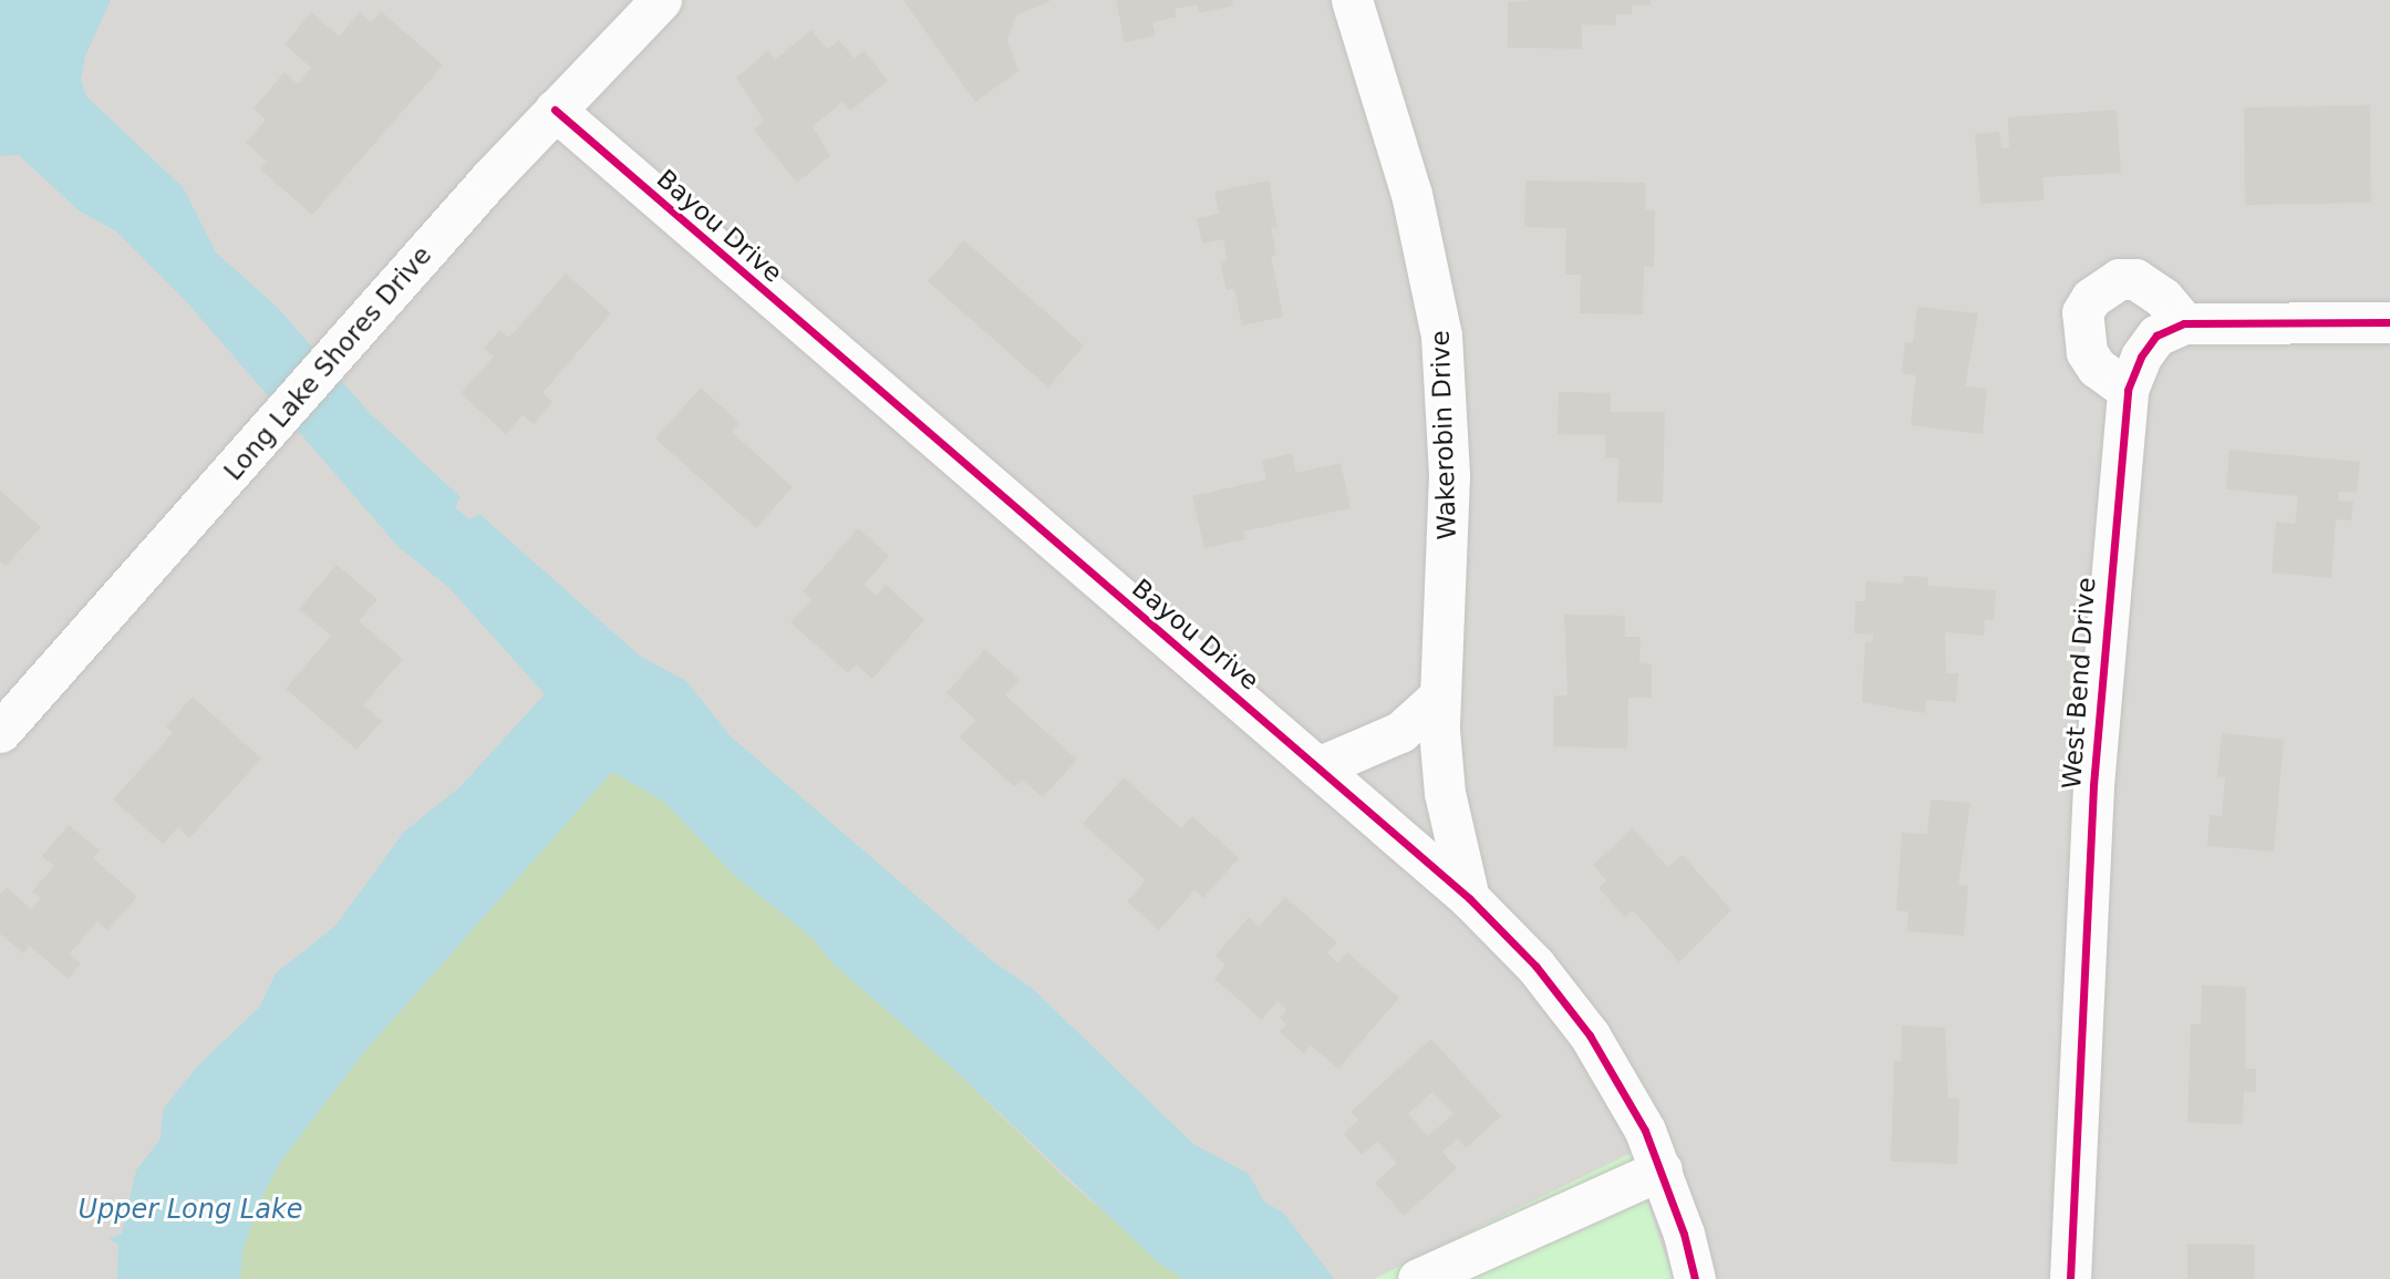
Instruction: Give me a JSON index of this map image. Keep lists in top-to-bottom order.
{
  "streets": {
    "street": [
      "Bayou Drive",
      "Long Lake Shores Drive",
      "Wakerobin Drive",
      "West Bend Drive"
    ]
  },
  "crossings": [
    ["Bayou Drive", "Long Lake Shores Drive"],
    ["Bayou Drive", "Wakerobin Drive"]
  ],
  "water": ["Upper Long Lake"]
}
